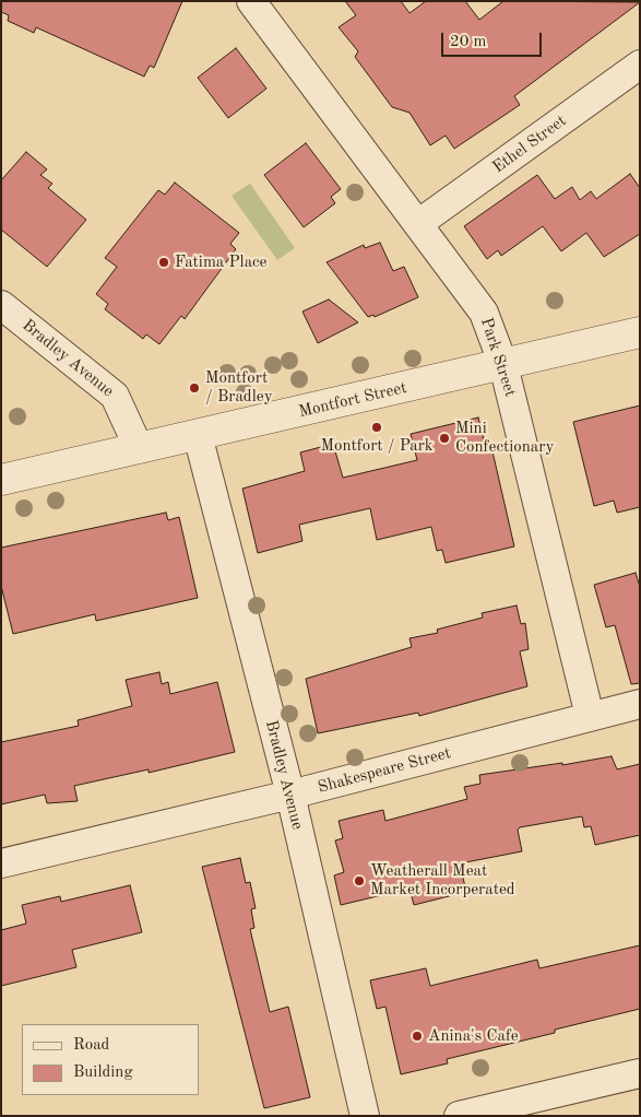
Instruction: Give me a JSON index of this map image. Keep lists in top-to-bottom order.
{
  "streets": {
    "street": [
      "Ethel Street",
      "Park Street",
      "Bradley Avenue",
      "Montfort Street",
      "Shakespeare Street"
    ]
  },
  "crossings": [
    ["Ethel Street", "Park Street"],
    ["Park Street", "Montfort Street"],
    ["Park Street", "Shakespeare Street"],
    ["Bradley Avenue", "Montfort Street"],
    ["Bradley Avenue", "Shakespeare Street"]
  ],
  "places": [
    "Fatima Place",
    "Montfort / Bradley",
    "Montfort / Park",
    "Mini Confectionary",
    "Weatherall Meat Market Incorperated",
    "Anina's Cafe"
  ],
  "legend": ["Road", "Building"],
  "scale_bar": "20 m"
}
